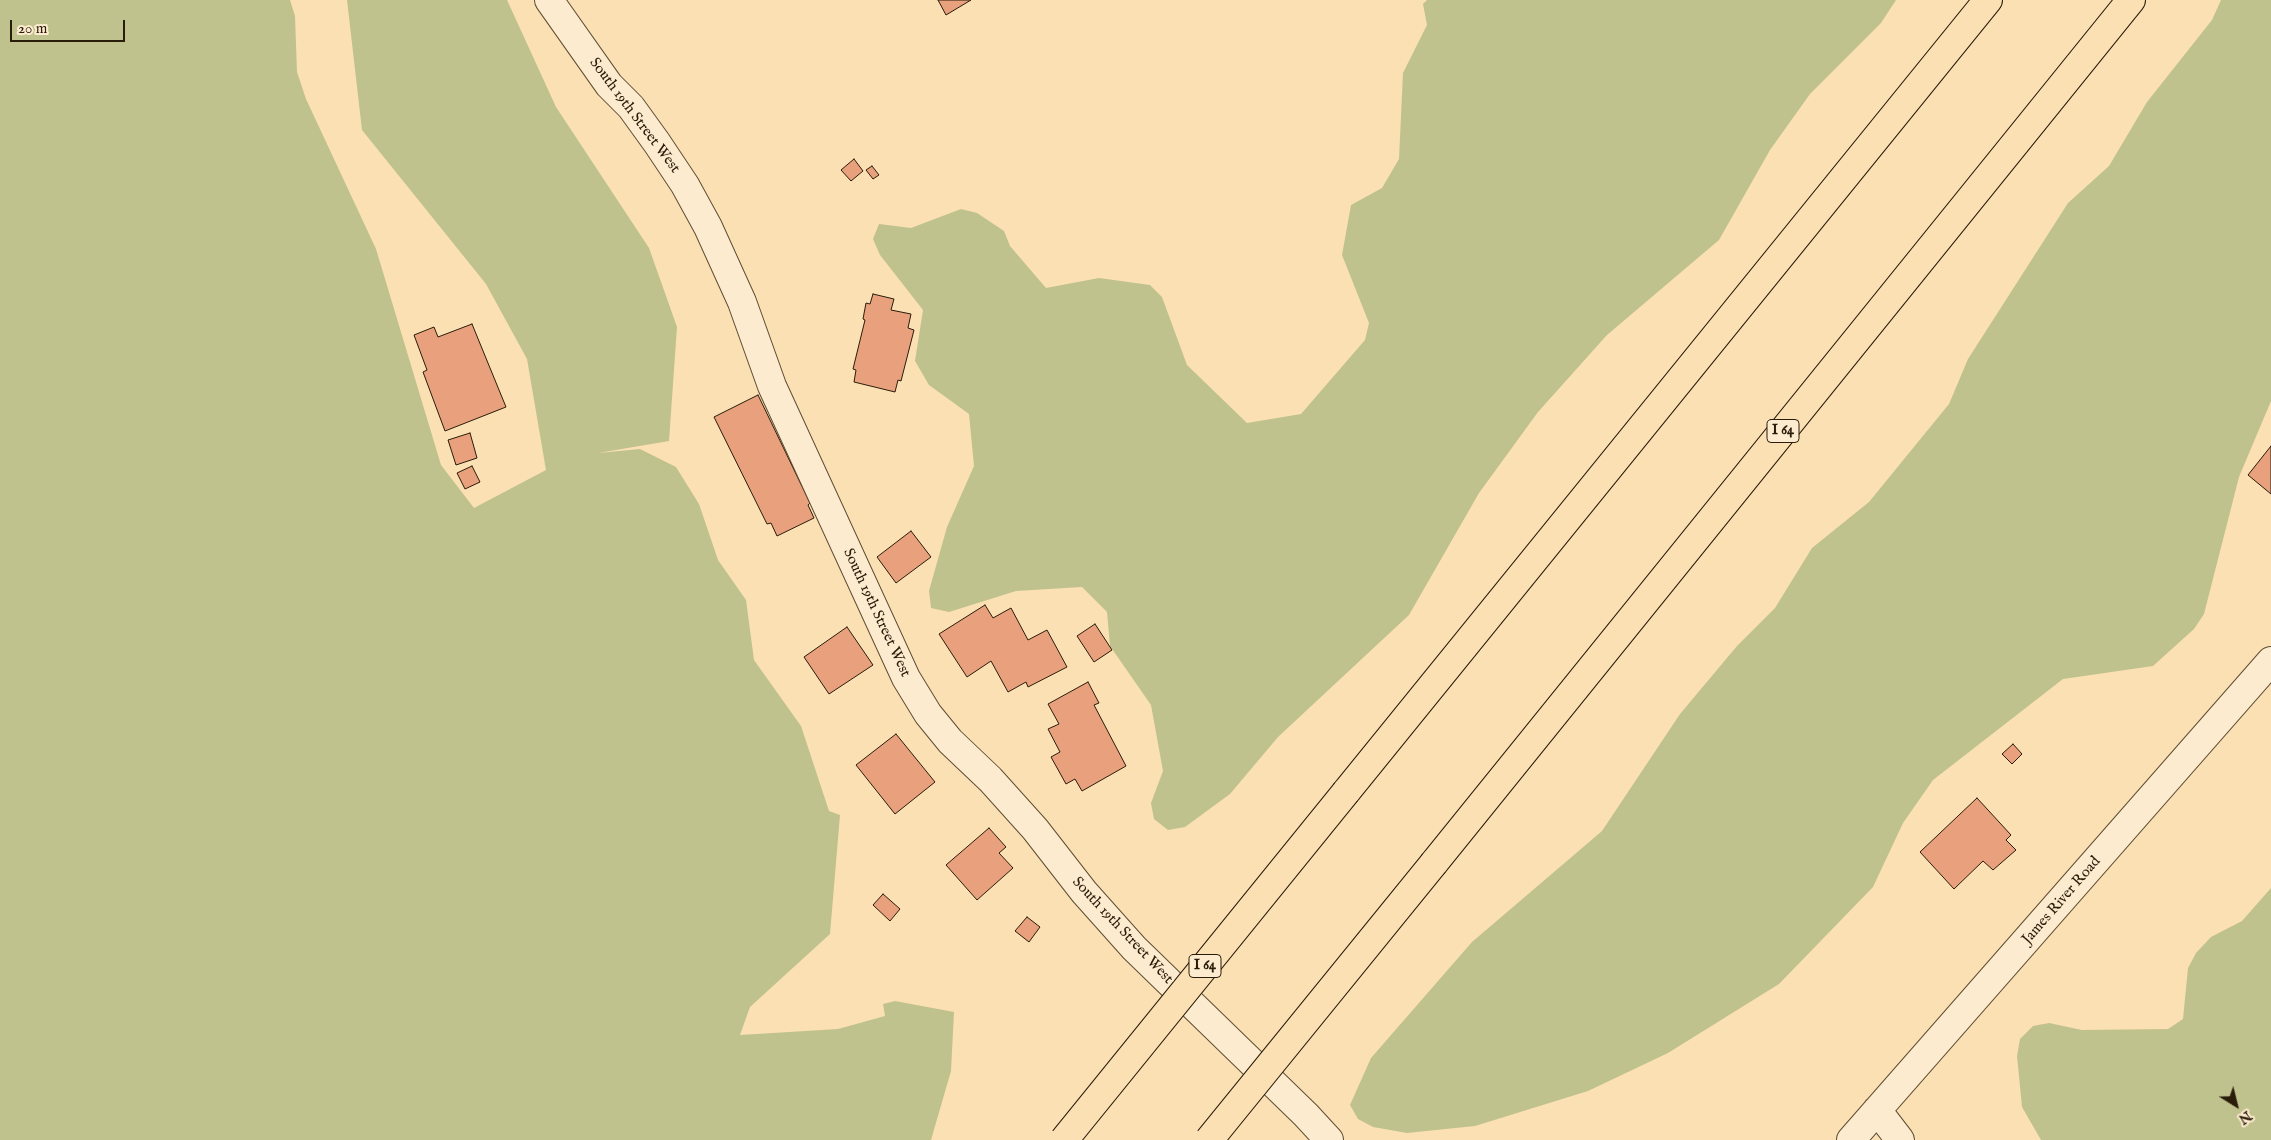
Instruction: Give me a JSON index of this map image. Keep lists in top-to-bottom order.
{
  "streets": {
    "highway": ["I 64"],
    "street": ["South 19th Street West", "James River Road"]
  },
  "scale_bar": "20 m",
  "north": "bottom right"
}
